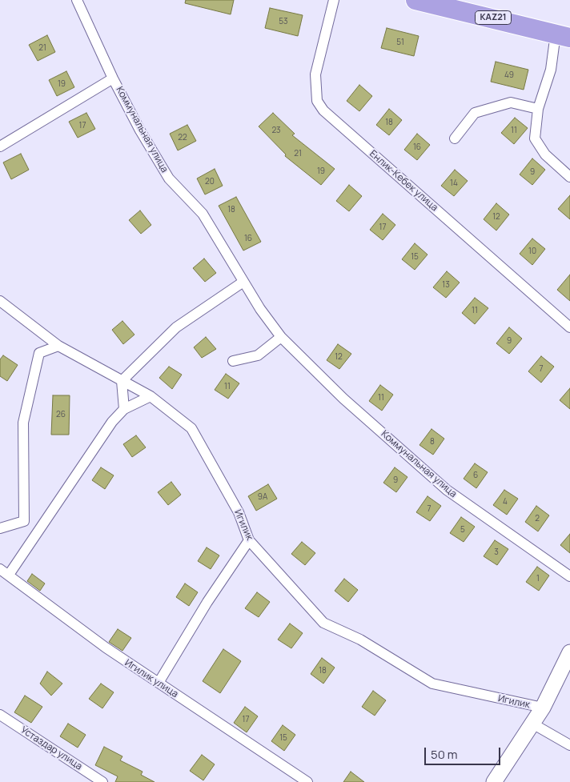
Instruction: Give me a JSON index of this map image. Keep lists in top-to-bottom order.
{
  "streets": {
    "highway": ["KAZ21"],
    "street": [
      "Коммунальная улица",
      "Енлик-Кебек улица",
      "Игилик",
      "Игилик улица",
      "Устаздар улица"
    ]
  },
  "house_numbers": [
    "53",
    "51",
    "21",
    "49",
    "19",
    "18",
    "17",
    "23",
    "11",
    "22",
    "16",
    "21",
    "19",
    "9",
    "20",
    "14",
    "18",
    "12",
    "17",
    "16",
    "10",
    "15",
    "13",
    "11",
    "9",
    "12",
    "7",
    "11",
    "11",
    "26",
    "8",
    "6",
    "9",
    "9А",
    "4",
    "7",
    "2",
    "5",
    "3",
    "1",
    "18",
    "17",
    "15"
  ],
  "scale_bar": "50 m"
}
